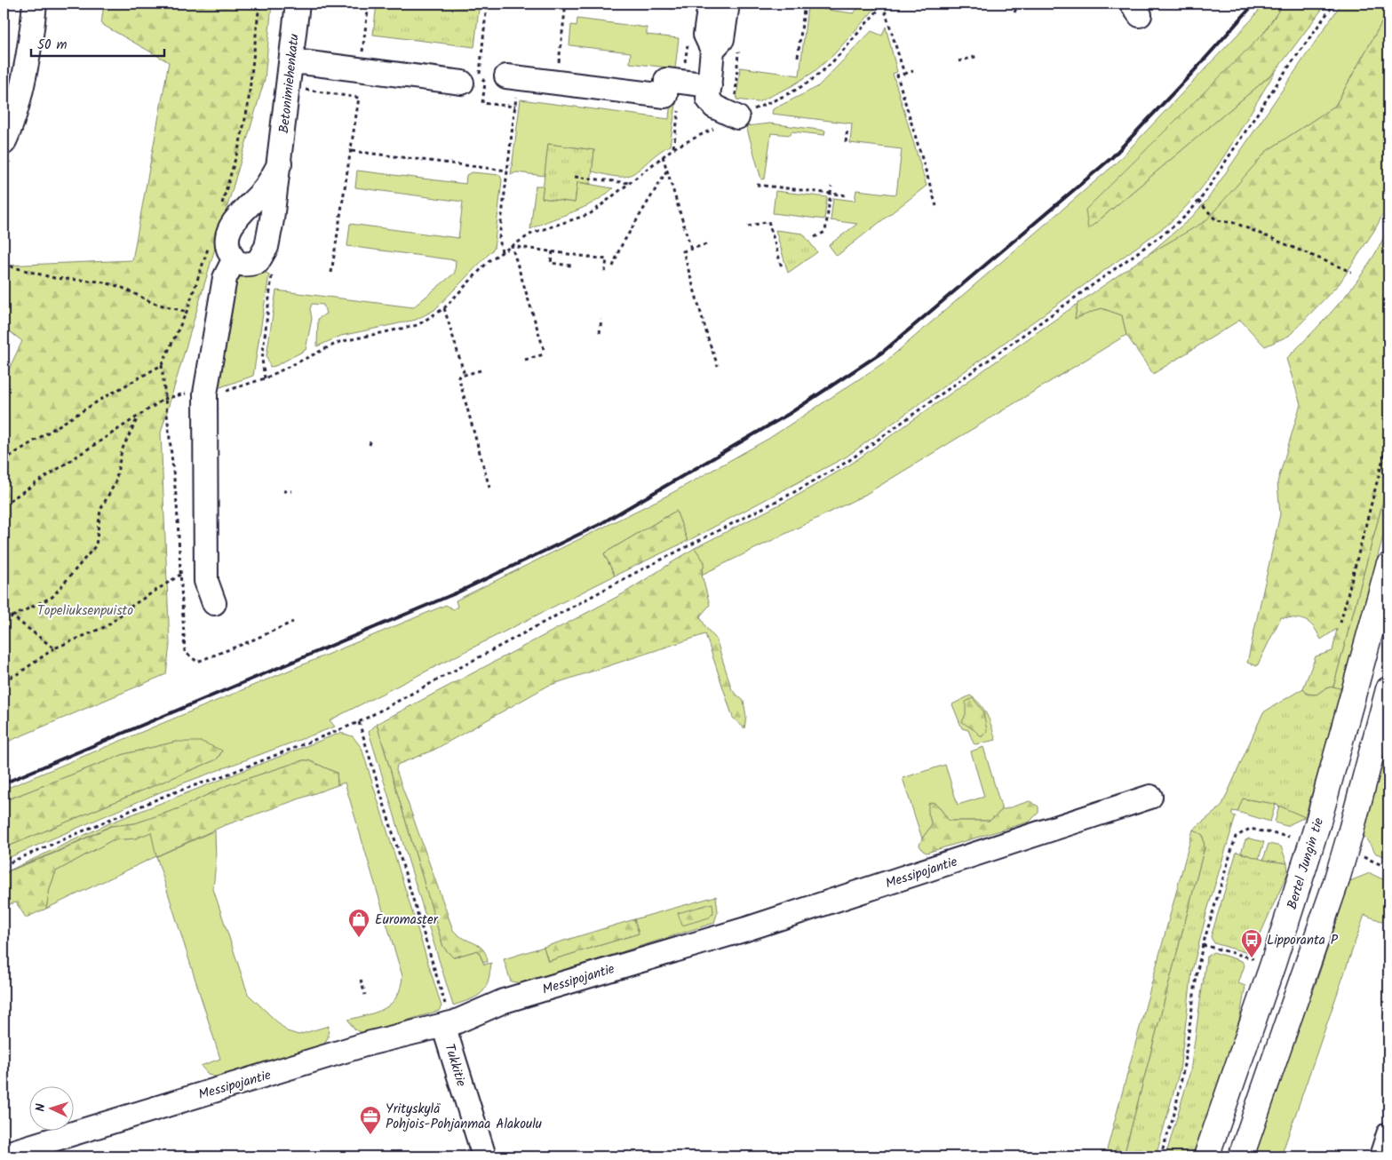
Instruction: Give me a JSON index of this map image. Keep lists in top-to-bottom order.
{
  "streets": {
    "main road": ["Bertel Jungin tie"],
    "street": ["Betonimiehenkatu", "Messipojantie", "Tukkitie"]
  },
  "crossings": [
    ["Messipojantie", "Tukkitie"]
  ],
  "parks": ["Topeliuksenpuisto"],
  "places": {
    "shop": ["Euromaster"],
    "bus stop": ["Lipporanta P"],
    "office": ["Yrityskylä Pohjois-Pohjanmaa Alakoulu"]
  },
  "scale_bar": "50 m",
  "north": "left"
}
